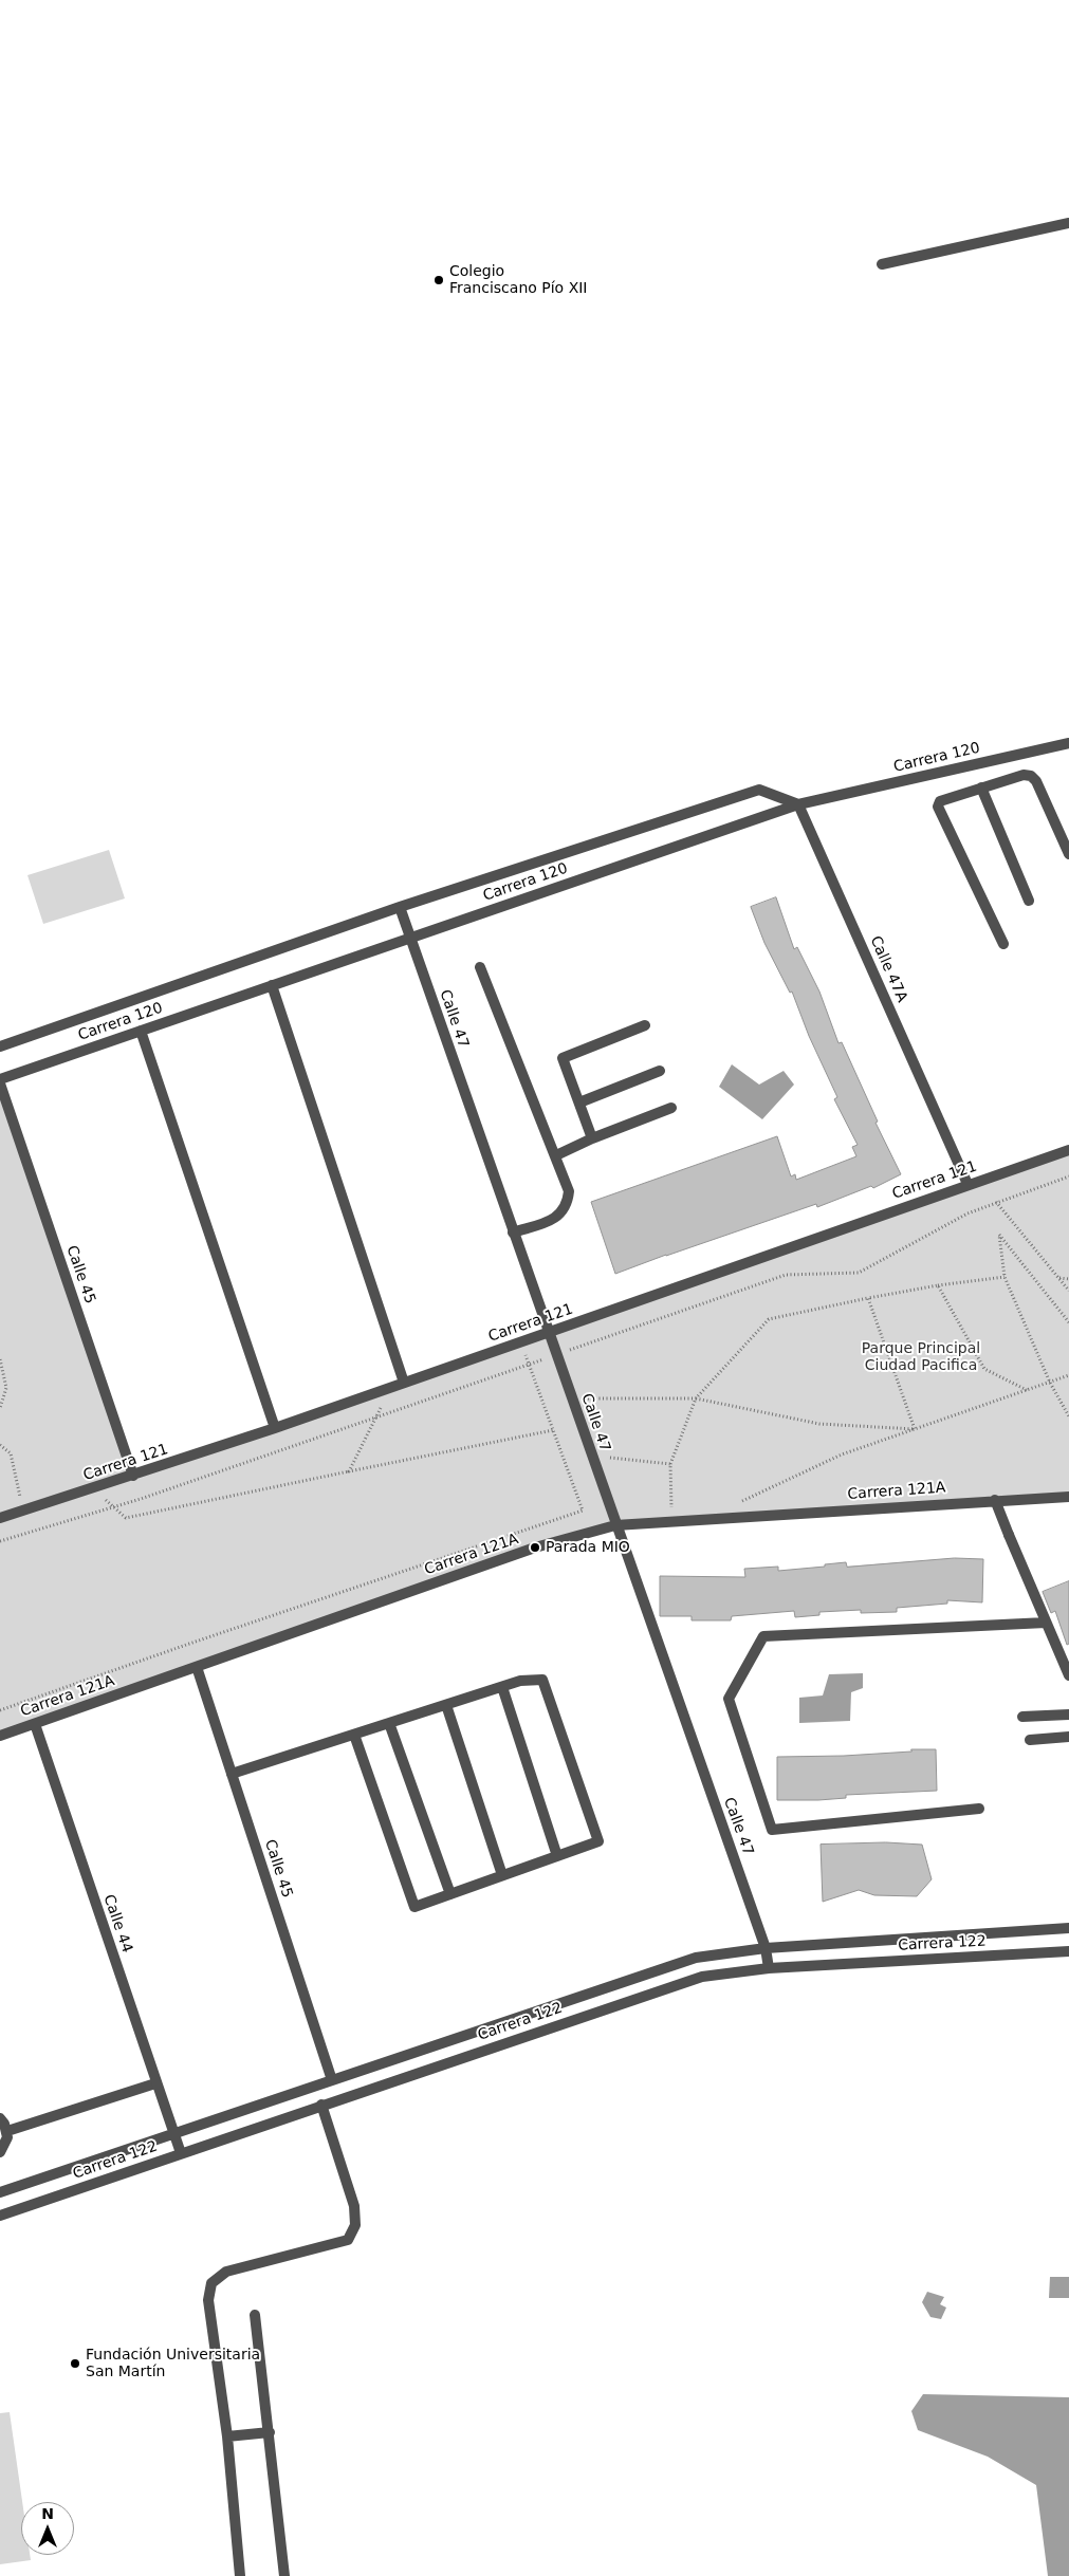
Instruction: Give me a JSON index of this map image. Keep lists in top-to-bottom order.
{
  "streets": {
    "street": [
      "Carrera 120",
      "Calle 47A",
      "Calle 47",
      "Carrera 121",
      "Calle 45",
      "Carrera 121A",
      "Calle 44",
      "Carrera 122"
    ]
  },
  "crossings": [
    ["Carrera 120", "Calle 47A"],
    ["Carrera 120", "Calle 47"],
    ["Carrera 120", "Calle 45"],
    ["Calle 47A", "Carrera 121"],
    ["Calle 47", "Carrera 121"],
    ["Calle 47", "Carrera 121A"],
    ["Calle 47", "Carrera 122"],
    ["Carrera 121", "Calle 45"],
    ["Calle 45", "Carrera 121A"],
    ["Calle 45", "Carrera 122"],
    ["Carrera 121A", "Calle 44"],
    ["Calle 44", "Carrera 122"]
  ],
  "parks": ["Parque Principal Ciudad Pacifica"],
  "places": ["Colegio Franciscano Pío XII", "Parada MIO", "Fundación Universitaria San Martín"],
  "north": "top"
}
